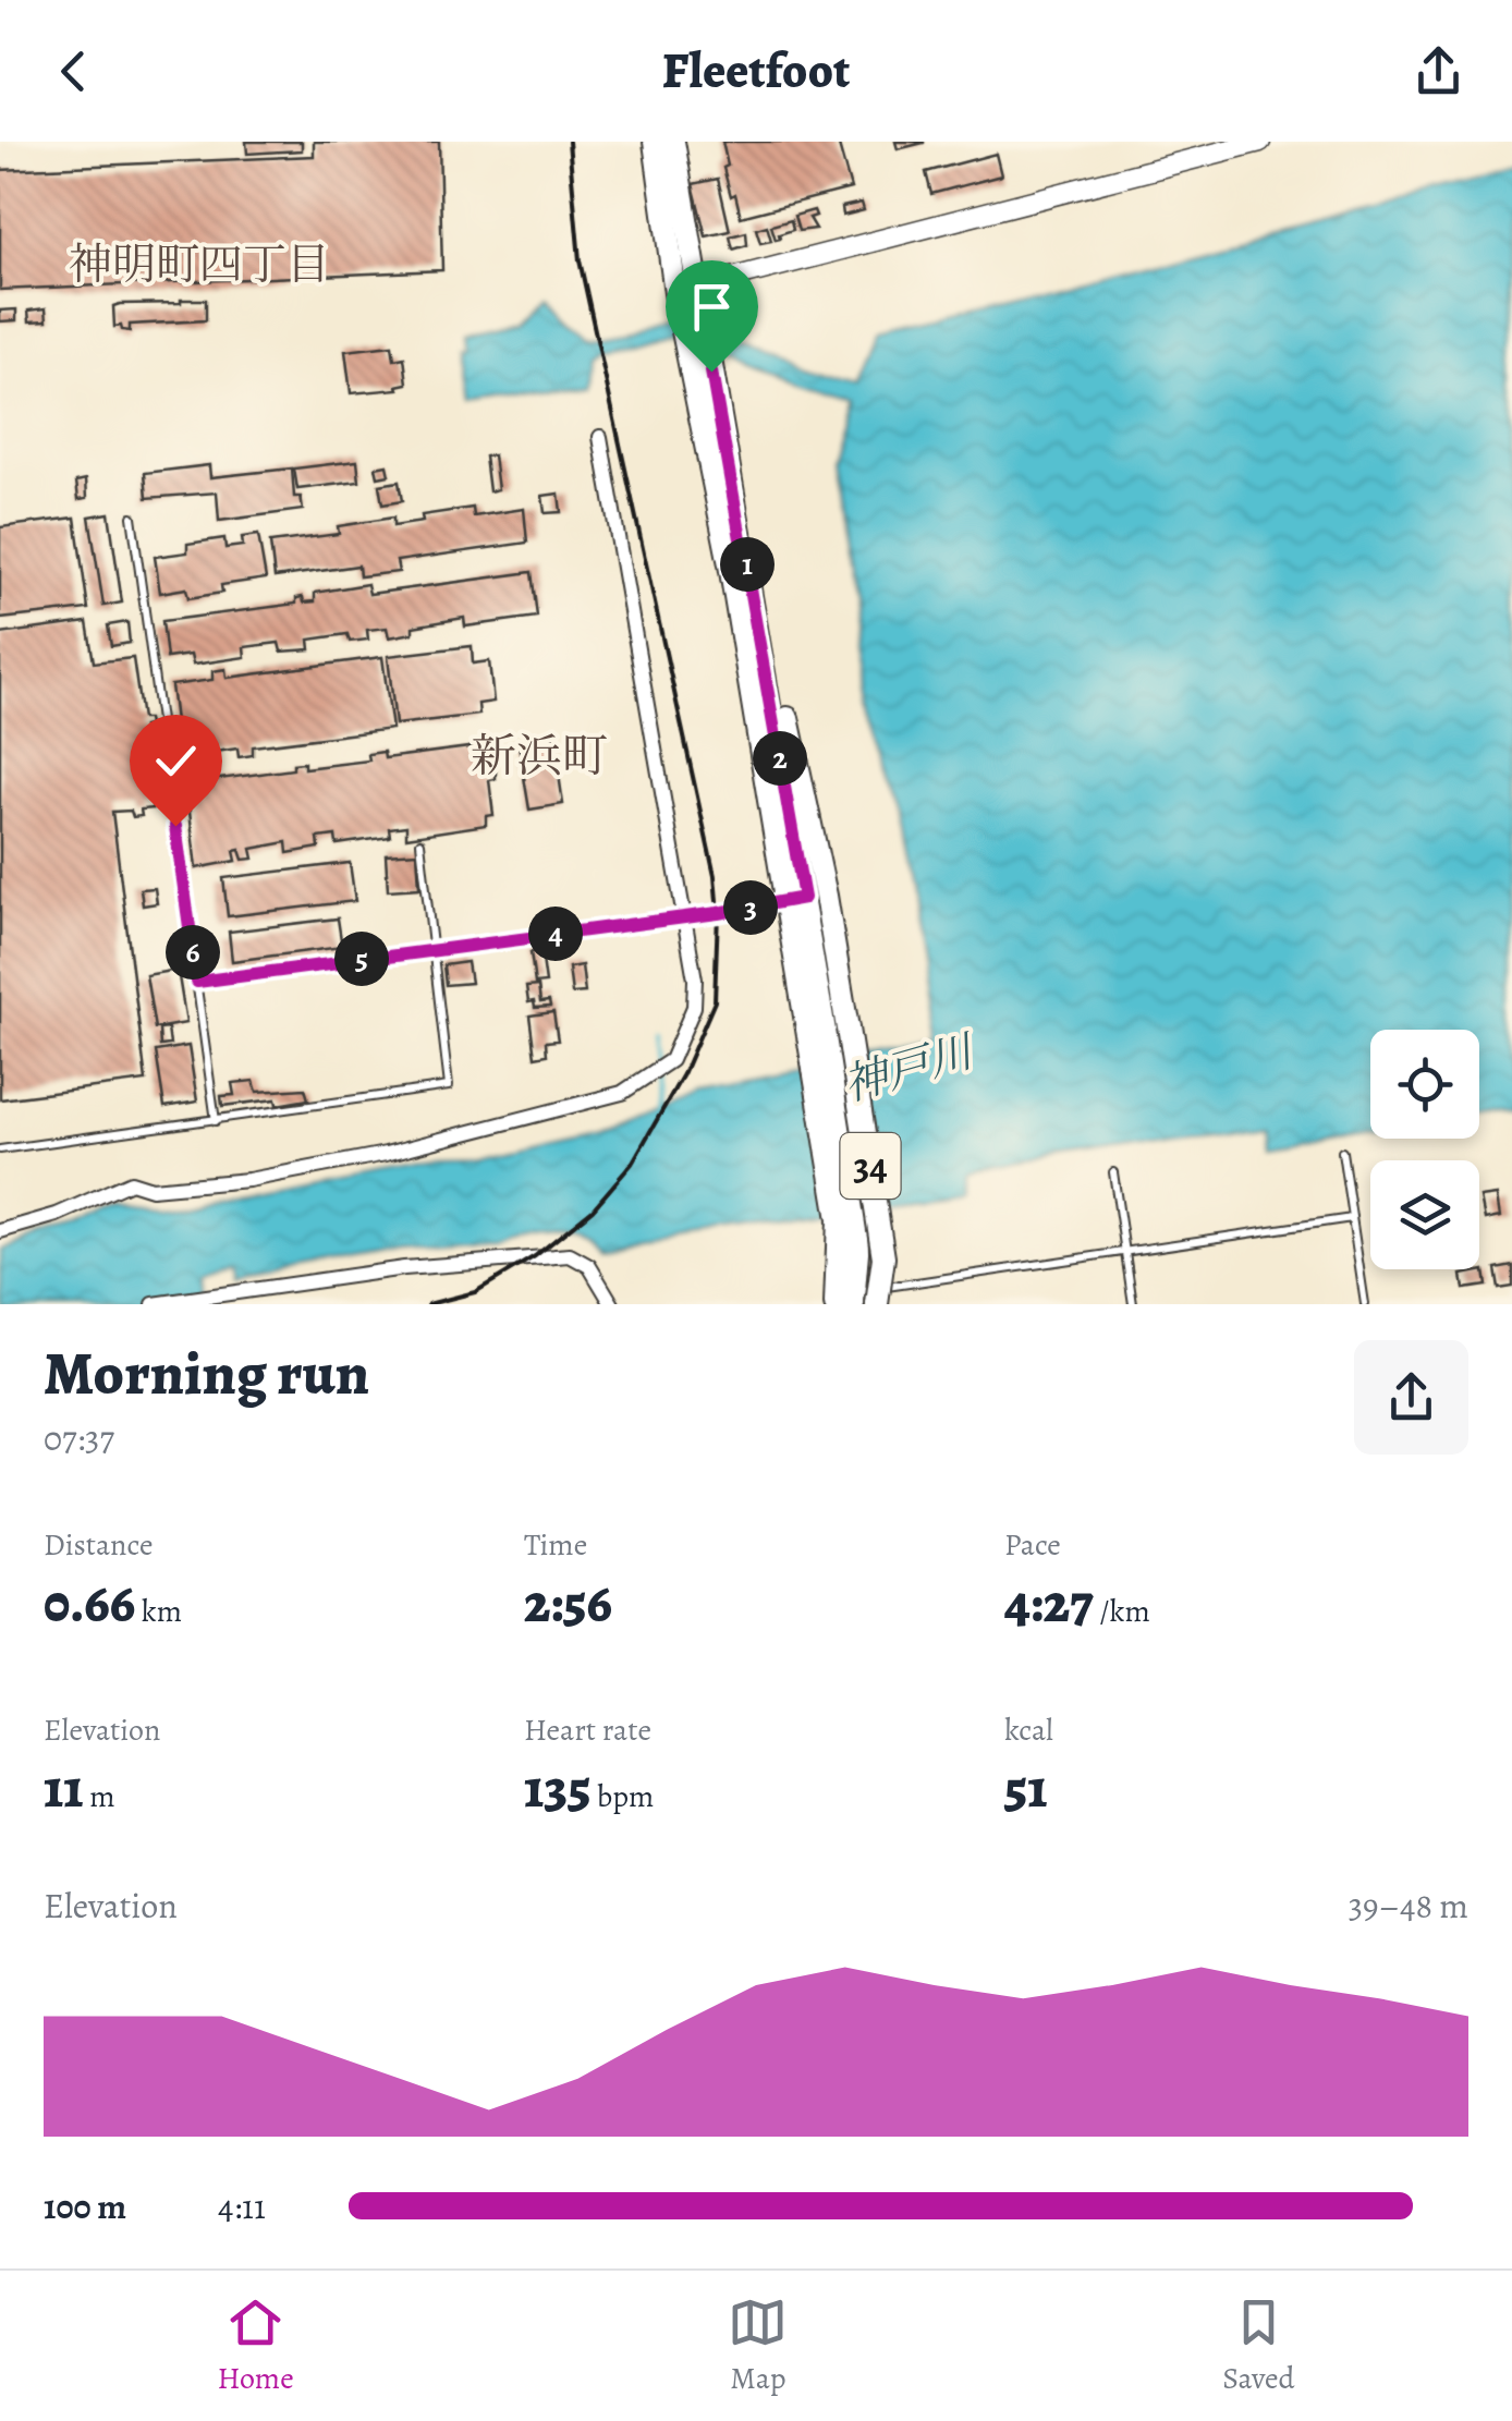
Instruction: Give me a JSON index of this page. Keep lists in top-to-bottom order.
{
  "streets": {
    "main road": ["34"]
  },
  "districts": ["神明町四丁目", "新浜町"],
  "water": ["神戸川"],
  "page": {
    "header": "Fleetfoot",
    "pins": [
      "1",
      "2",
      "3",
      "4",
      "6",
      "5"
    ],
    "heading": ["Morning run", "07:37"],
    "stats": [
      ["Distance", "0.66 km"],
      ["Time", "2:56"],
      ["Pace", "4:27 /km"],
      ["Elevation", "11 m"],
      ["Heart rate", "135 bpm"],
      ["kcal", "51"]
    ],
    "chart": ["Elevation", "39–48 m"],
    "list": [
      {
        "name": "100 m",
        "note": "4:11"
      }
    ],
    "tabs": ["Home", "Map", "Saved"]
  }
}
